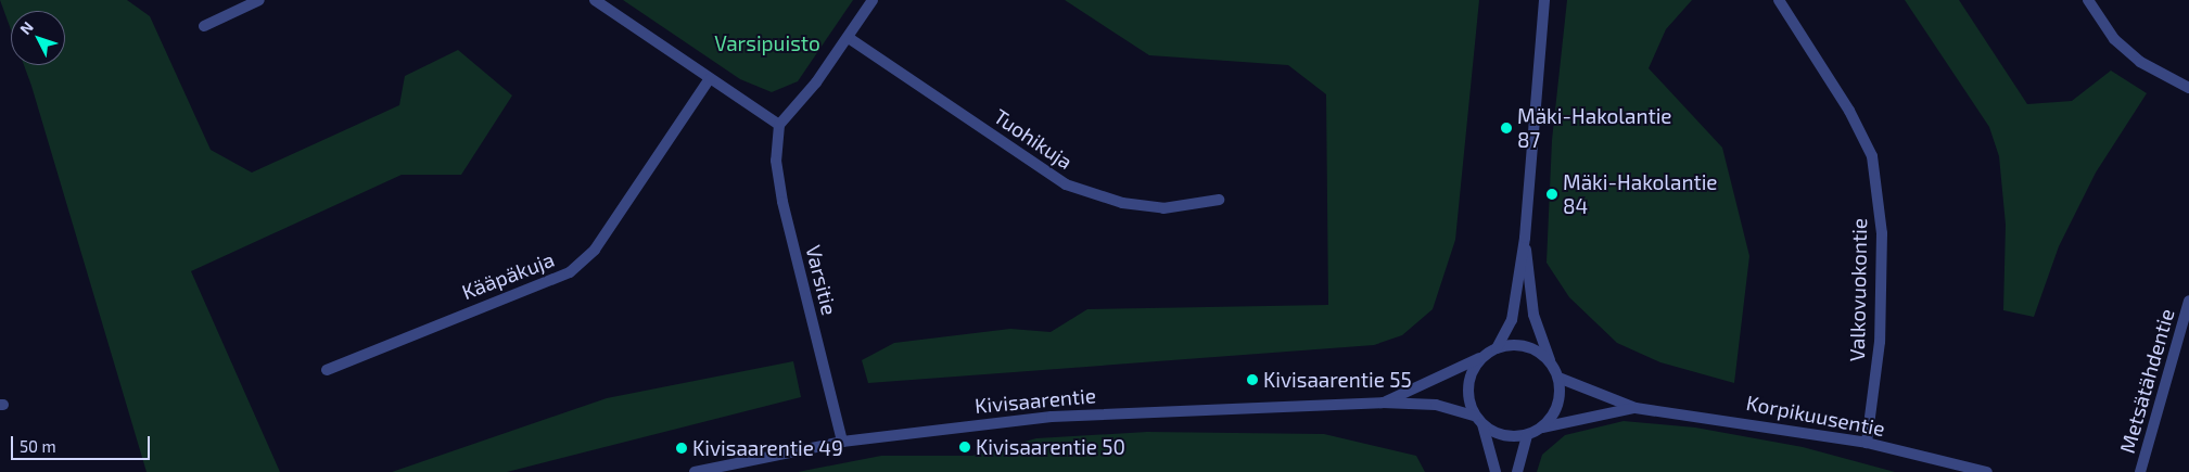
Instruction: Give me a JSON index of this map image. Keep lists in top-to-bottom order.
{
  "streets": {
    "street": [
      "Tuohikuja",
      "Kääpäkuja",
      "Varsitie",
      "Valkovuokontie",
      "Metsätähdentie",
      "Kivisaarentie",
      "Korpikuusentie"
    ]
  },
  "crossings": [
    ["Varsitie", "Kivisaarentie"],
    ["Valkovuokontie", "Korpikuusentie"],
    ["Kivisaarentie", "Korpikuusentie"]
  ],
  "parks": ["Varsipuisto"],
  "places": [
    "Mäki-Hakolantie 87",
    "Mäki-Hakolantie 84",
    "Kivisaarentie 55",
    "Kivisaarentie 50",
    "Kivisaarentie 49"
  ],
  "scale_bar": "50 m",
  "north": "top left"
}
